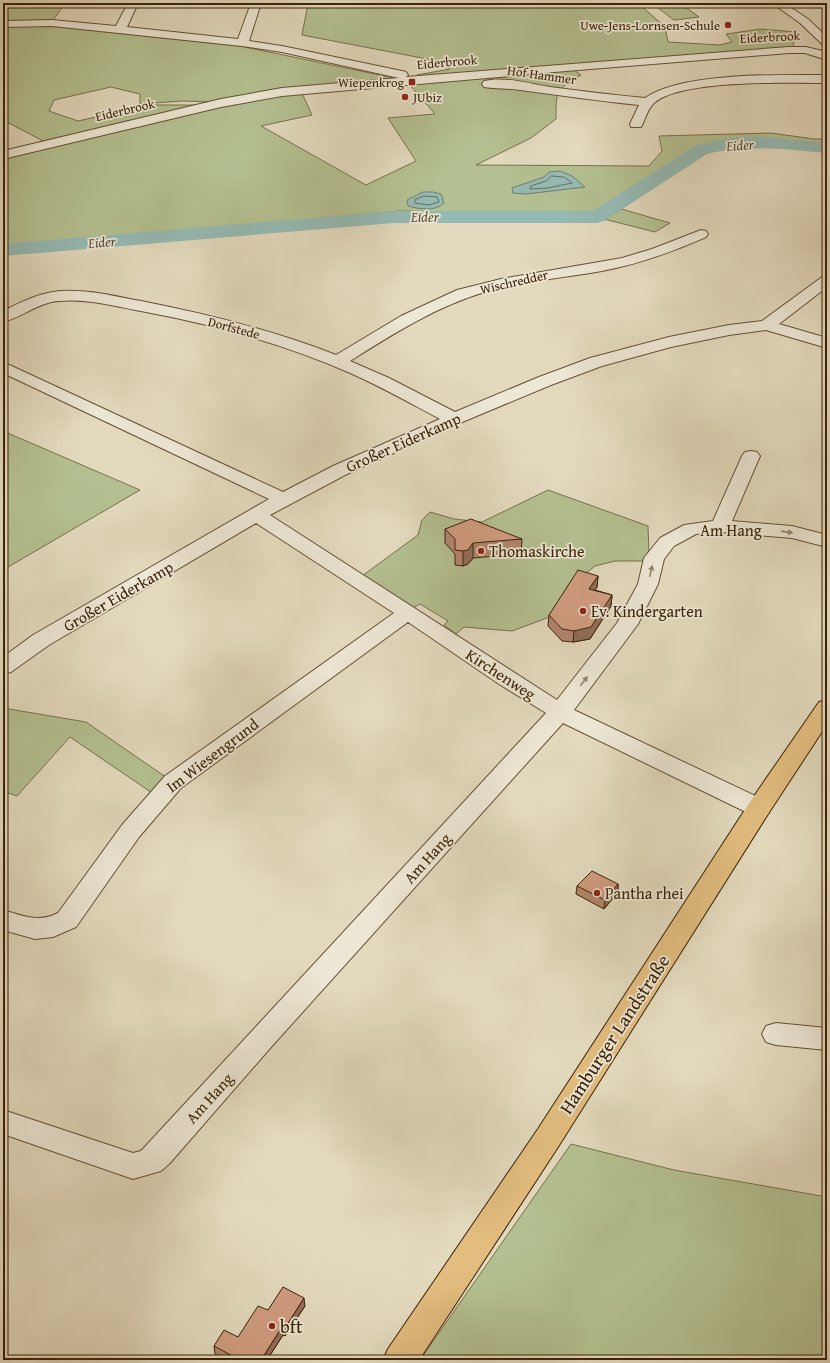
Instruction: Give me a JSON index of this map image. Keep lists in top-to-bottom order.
{
  "streets": {
    "main road": ["Hamburger Landstraße"],
    "street": [
      "Eiderbrook",
      "Hof Hammer",
      "Wischredder",
      "Dorfstede",
      "Großer Eiderkamp",
      "Am Hang",
      "Kirchenweg",
      "Im Wiesengrund"
    ]
  },
  "crossings": [
    ["Eiderbrook", "Hof Hammer"],
    ["Wischredder", "Dorfstede"],
    ["Dorfstede", "Großer Eiderkamp"],
    ["Großer Eiderkamp", "Kirchenweg"],
    ["Am Hang", "Kirchenweg"],
    ["Kirchenweg", "Im Wiesengrund"],
    ["Kirchenweg", "Hamburger Landstraße"]
  ],
  "water": ["Eider"],
  "places": {
    "other": [
      "Uwe-Jens-Lornsen-Schule",
      "JUbiz",
      "Thomaskirche",
      "Ev. Kindergarten",
      "Pantha rhei",
      "bft"
    ],
    "transit": ["Wiepenkrog"]
  }
}
